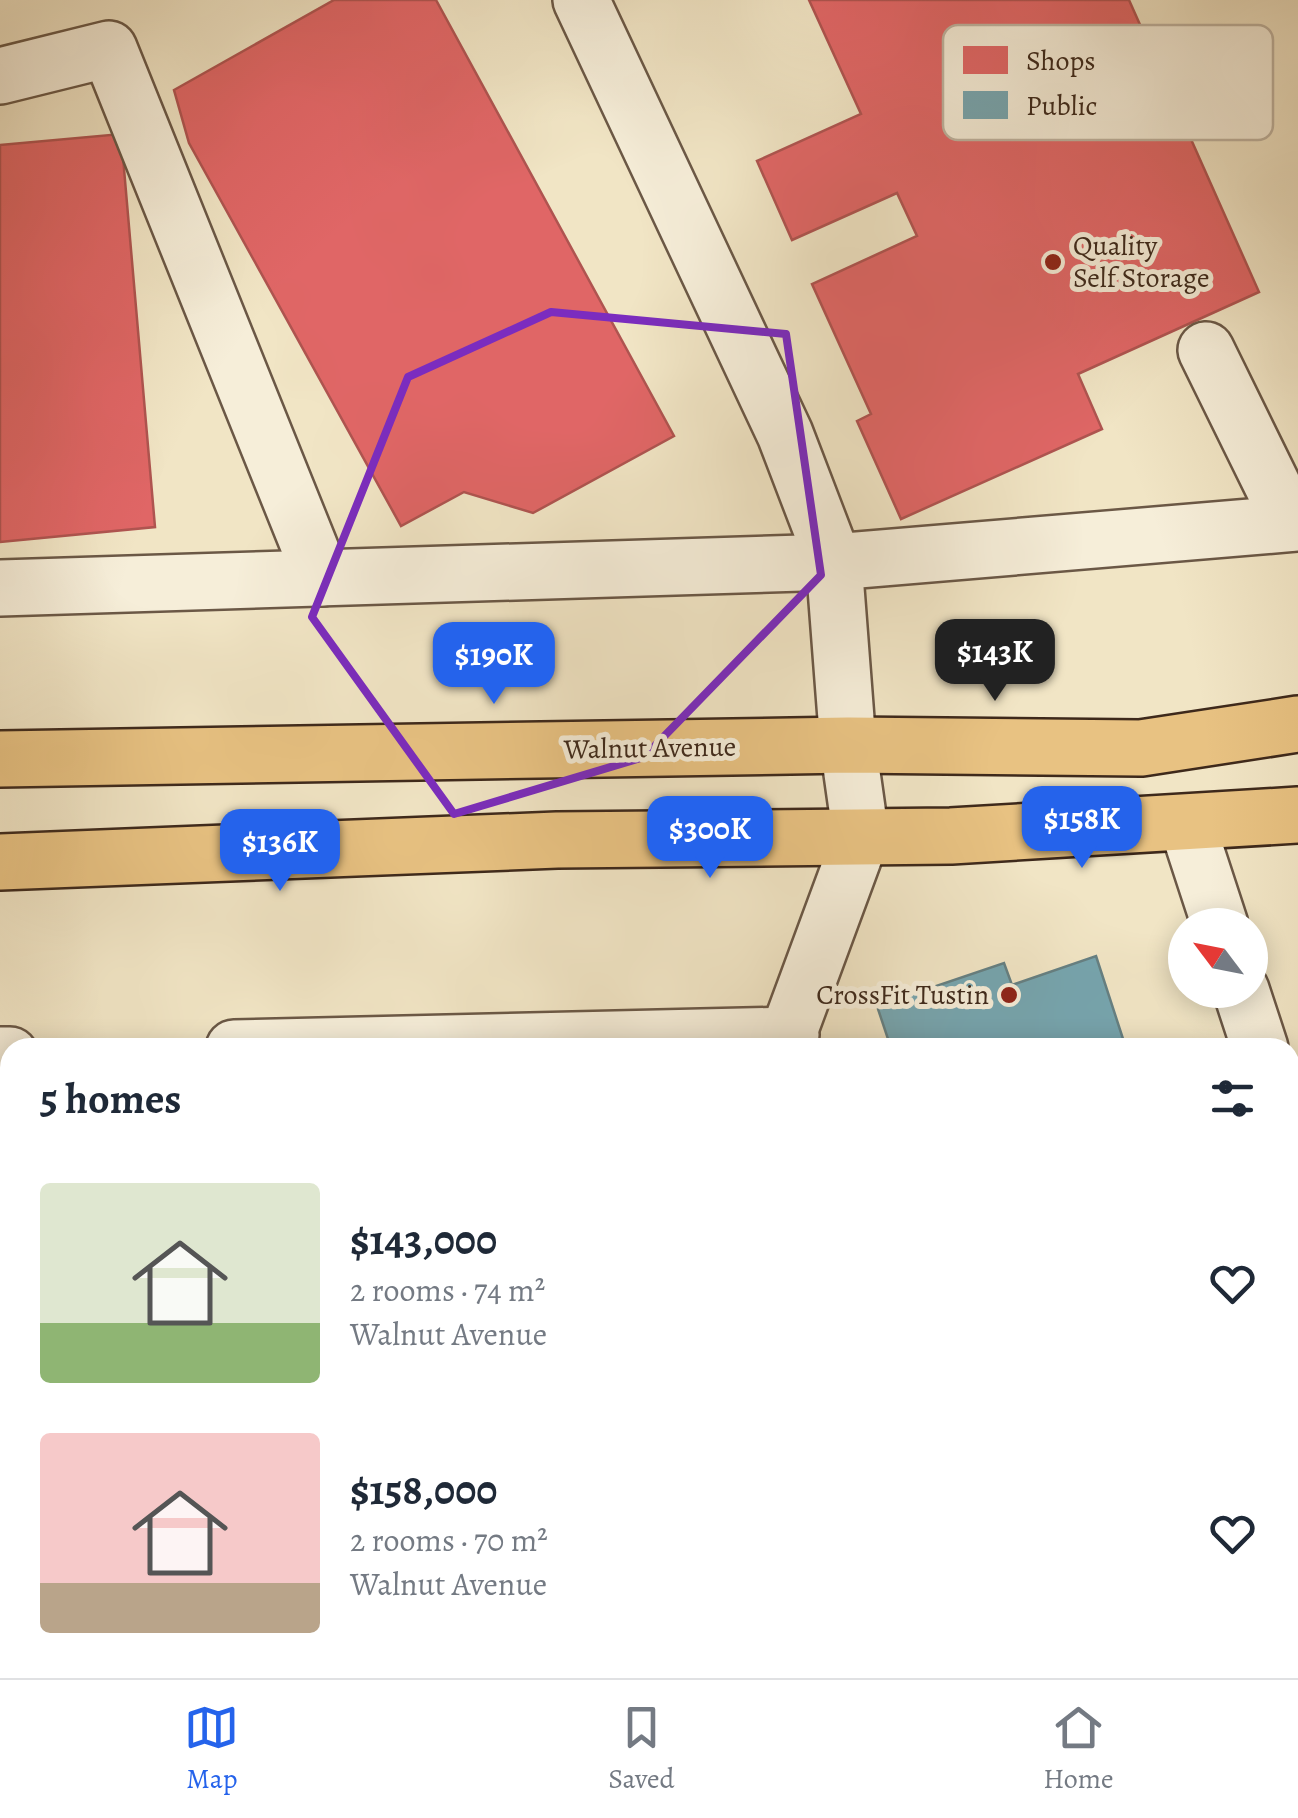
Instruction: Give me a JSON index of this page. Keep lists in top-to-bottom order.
{
  "streets": {
    "main road": ["Walnut Avenue"]
  },
  "places": ["Quality Self Storage", "CrossFit Tustin"],
  "legend": ["Shops", "Public"],
  "north": "top left",
  "page": {
    "price": [
      "$143K",
      "$190K",
      "$158K",
      "$300K",
      "$136K"
    ],
    "heading": "5 homes",
    "list": [
      {
        "name": "$143,000",
        "note": "2 rooms · 74 m² · Walnut Avenue"
      },
      {
        "name": "$158,000",
        "note": "2 rooms · 70 m² · Walnut Avenue"
      }
    ],
    "tabs": ["Map", "Saved", "Home"]
  }
}
